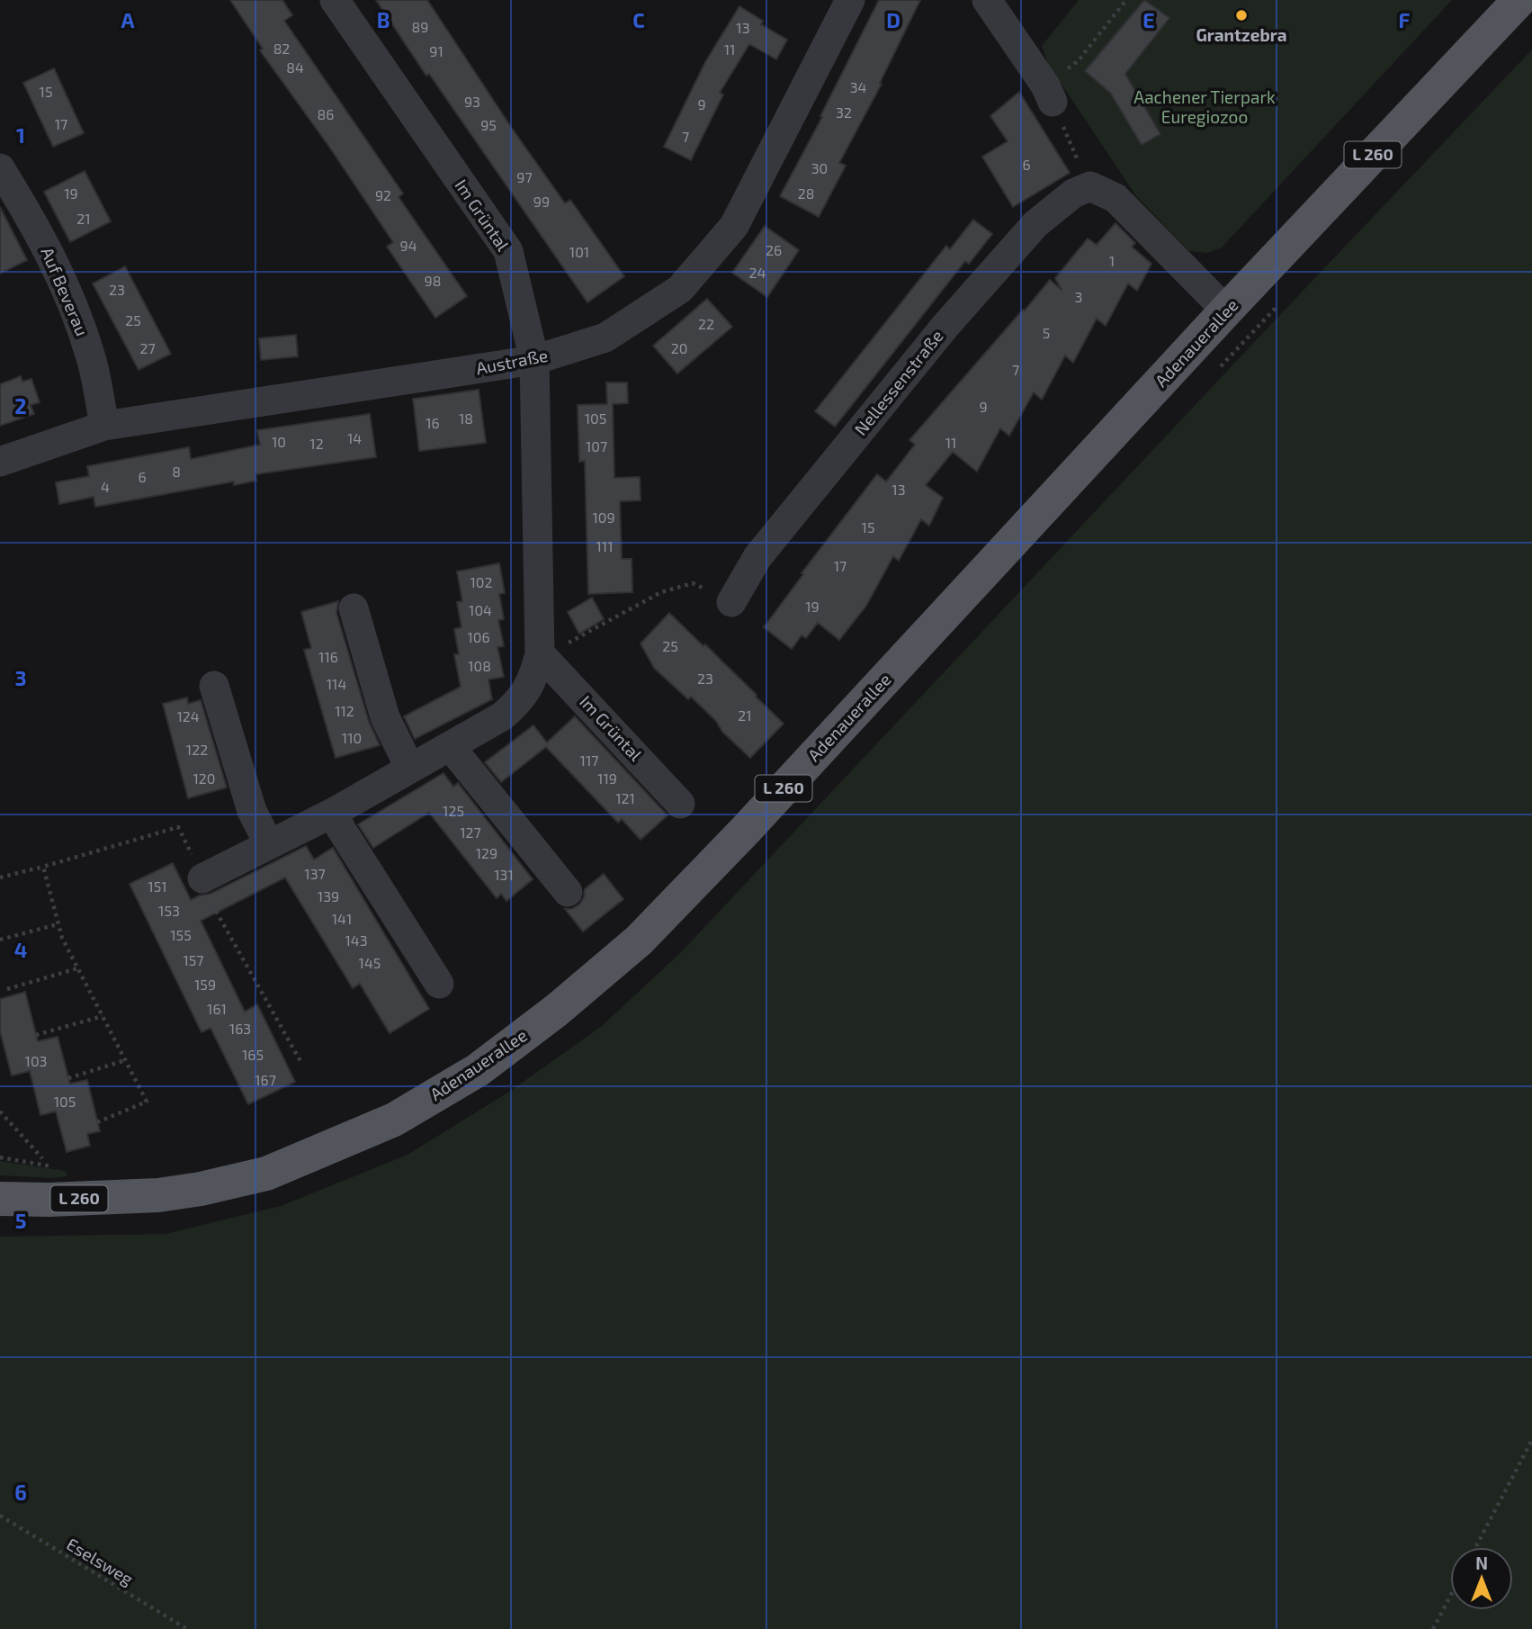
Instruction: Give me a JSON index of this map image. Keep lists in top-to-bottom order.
{
  "streets": {
    "main road": ["L 260", "Adenauerallee"],
    "street": [
      "Im Grüntal",
      "Auf Beverau",
      "Austraße",
      "Nellessenstraße"
    ],
    "path": ["Eselsweg"]
  },
  "crossings": [
    ["Im Grüntal", "Austraße"],
    ["Auf Beverau", "Austraße"]
  ],
  "parks": ["Aachener Tierpark Euregiozoo"],
  "places": ["Grantzebra"],
  "house_numbers": [
    "89",
    "13",
    "82",
    "11",
    "91",
    "84",
    "34",
    "15",
    "93",
    "9",
    "32",
    "86",
    "17",
    "95",
    "7",
    "6",
    "30",
    "97",
    "19",
    "28",
    "92",
    "99",
    "21",
    "94",
    "26",
    "101",
    "1",
    "24",
    "98",
    "23",
    "3",
    "25",
    "22",
    "5",
    "27",
    "20",
    "7",
    "9",
    "18",
    "105",
    "16",
    "14",
    "10",
    "11",
    "12",
    "107",
    "8",
    "6",
    "4",
    "13",
    "109",
    "15",
    "111",
    "17",
    "102",
    "19",
    "104",
    "106",
    "25",
    "116",
    "108",
    "23",
    "114",
    "112",
    "21",
    "124",
    "110",
    "122",
    "117",
    "120",
    "119",
    "121",
    "125",
    "127",
    "129",
    "137",
    "131",
    "151",
    "139",
    "153",
    "141",
    "155",
    "143",
    "157",
    "145",
    "159",
    "161",
    "163",
    "165",
    "103",
    "167",
    "105"
  ],
  "north": "top",
  "grid": {
    "columns": [
      "A",
      "B",
      "C",
      "D",
      "E",
      "F"
    ],
    "rows": [
      "1",
      "2",
      "3",
      "4",
      "5",
      "6"
    ]
  }
}
